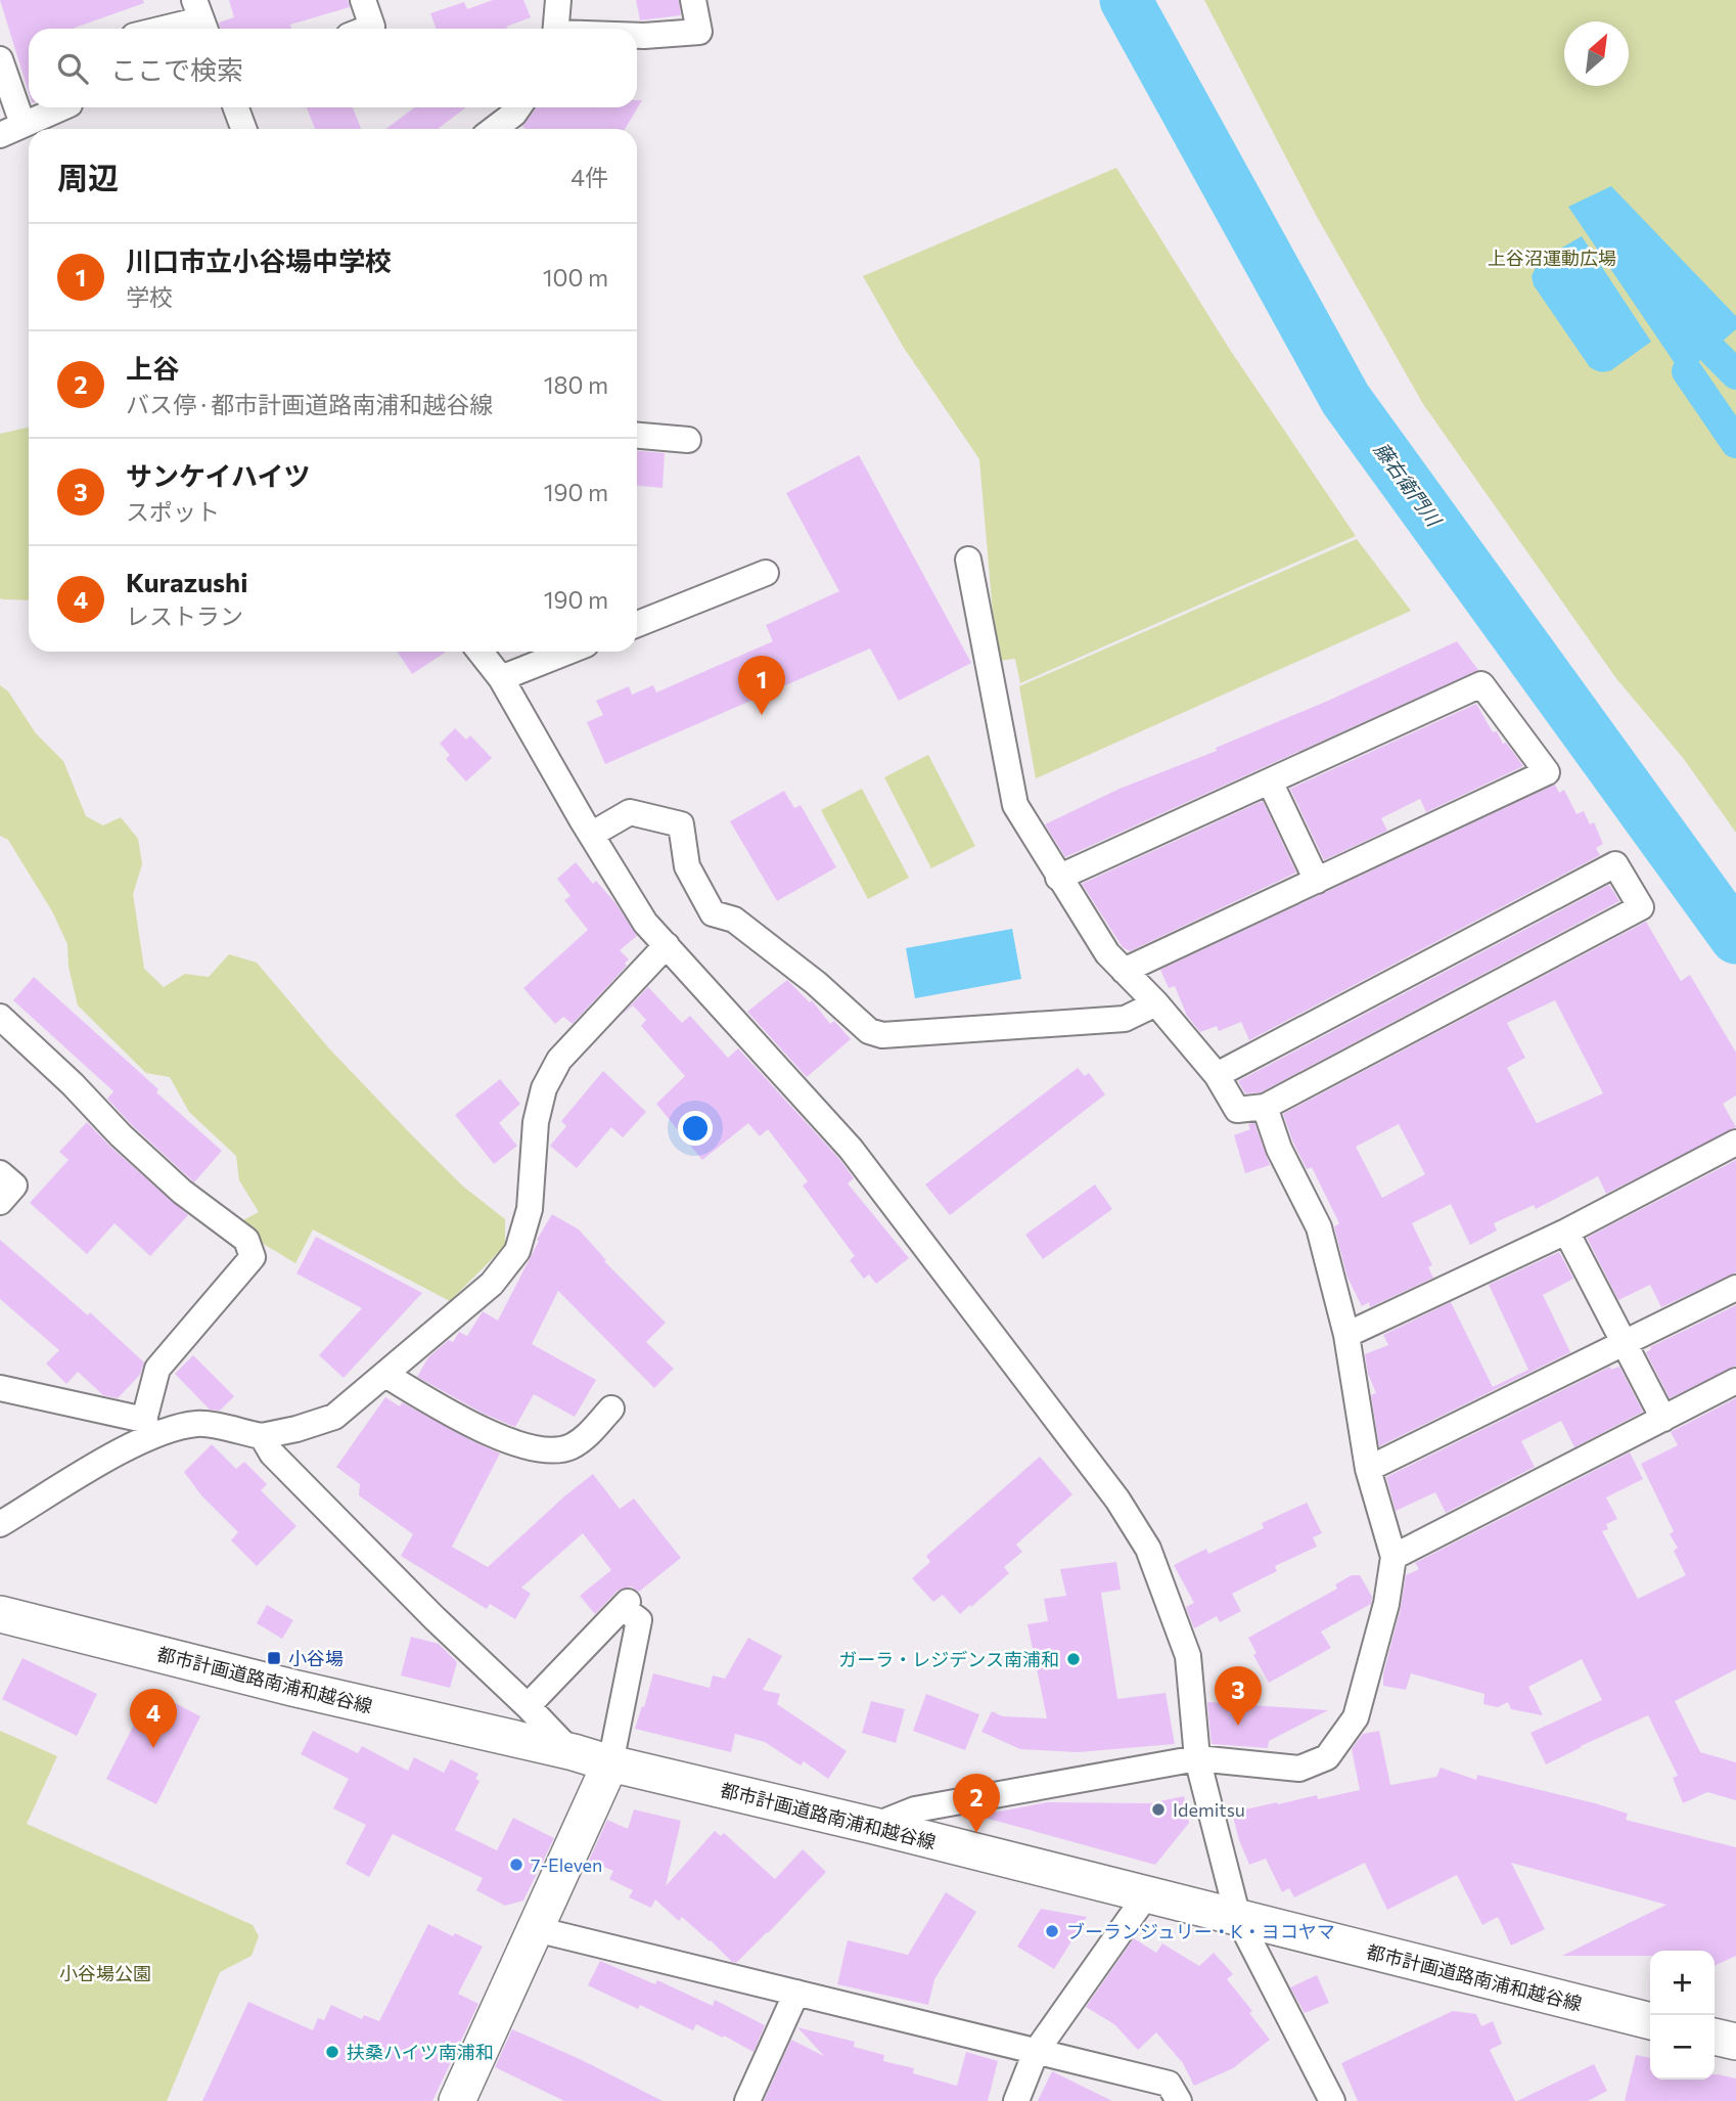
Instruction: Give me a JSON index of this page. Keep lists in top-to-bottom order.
{
  "streets": {
    "street": ["都市計画道路南浦和越谷線"]
  },
  "water": ["藤右衛門川"],
  "parks": ["上谷沼運動広場", "小谷場公園"],
  "places": {
    "transit": ["小谷場"],
    "other": [
      "ガーラ・レジデンス南浦和",
      "Idemitsu",
      "7-Eleven",
      "ブーランジュリー・K・ヨコヤマ",
      "扶桑ハイツ南浦和"
    ]
  },
  "north": "top right",
  "page": {
    "search": "ここで検索",
    "heading": ["周辺", "4件"],
    "list": [
      {
        "mark": "1",
        "name": "川口市立小谷場中学校",
        "note": "学校",
        "value": "100 m"
      },
      {
        "mark": "2",
        "name": "上谷",
        "note": "バス停 · 都市計画道路南浦和越谷線",
        "value": "180 m"
      },
      {
        "mark": "3",
        "name": "サンケイハイツ",
        "note": "スポット",
        "value": "190 m"
      },
      {
        "mark": "4",
        "name": "Kurazushi",
        "note": "レストラン",
        "value": "190 m"
      }
    ],
    "pins": [
      "1",
      "3",
      "4",
      "2"
    ],
    "map_buttons": ["+", "−"]
  }
}
